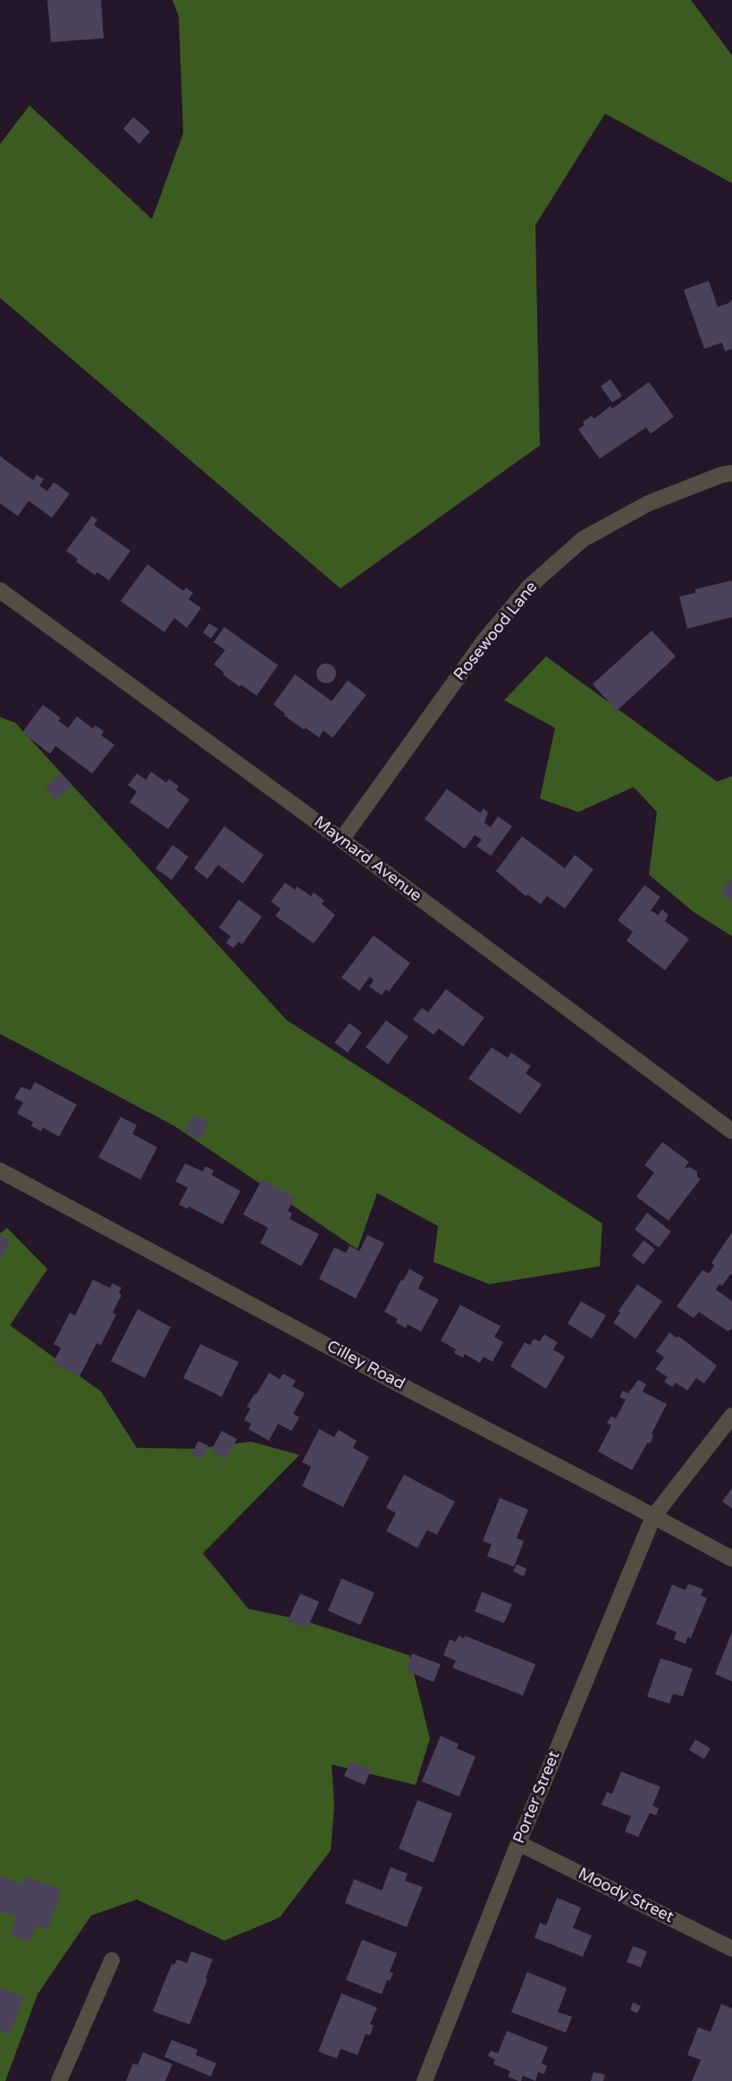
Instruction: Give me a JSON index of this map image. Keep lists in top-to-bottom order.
{
  "streets": {
    "street": [
      "Rosewood Lane",
      "Maynard Avenue",
      "Cilley Road",
      "Porter Street",
      "Moody Street"
    ]
  },
  "crossings": [
    ["Rosewood Lane", "Maynard Avenue"],
    ["Cilley Road", "Porter Street"],
    ["Porter Street", "Moody Street"]
  ]
}
